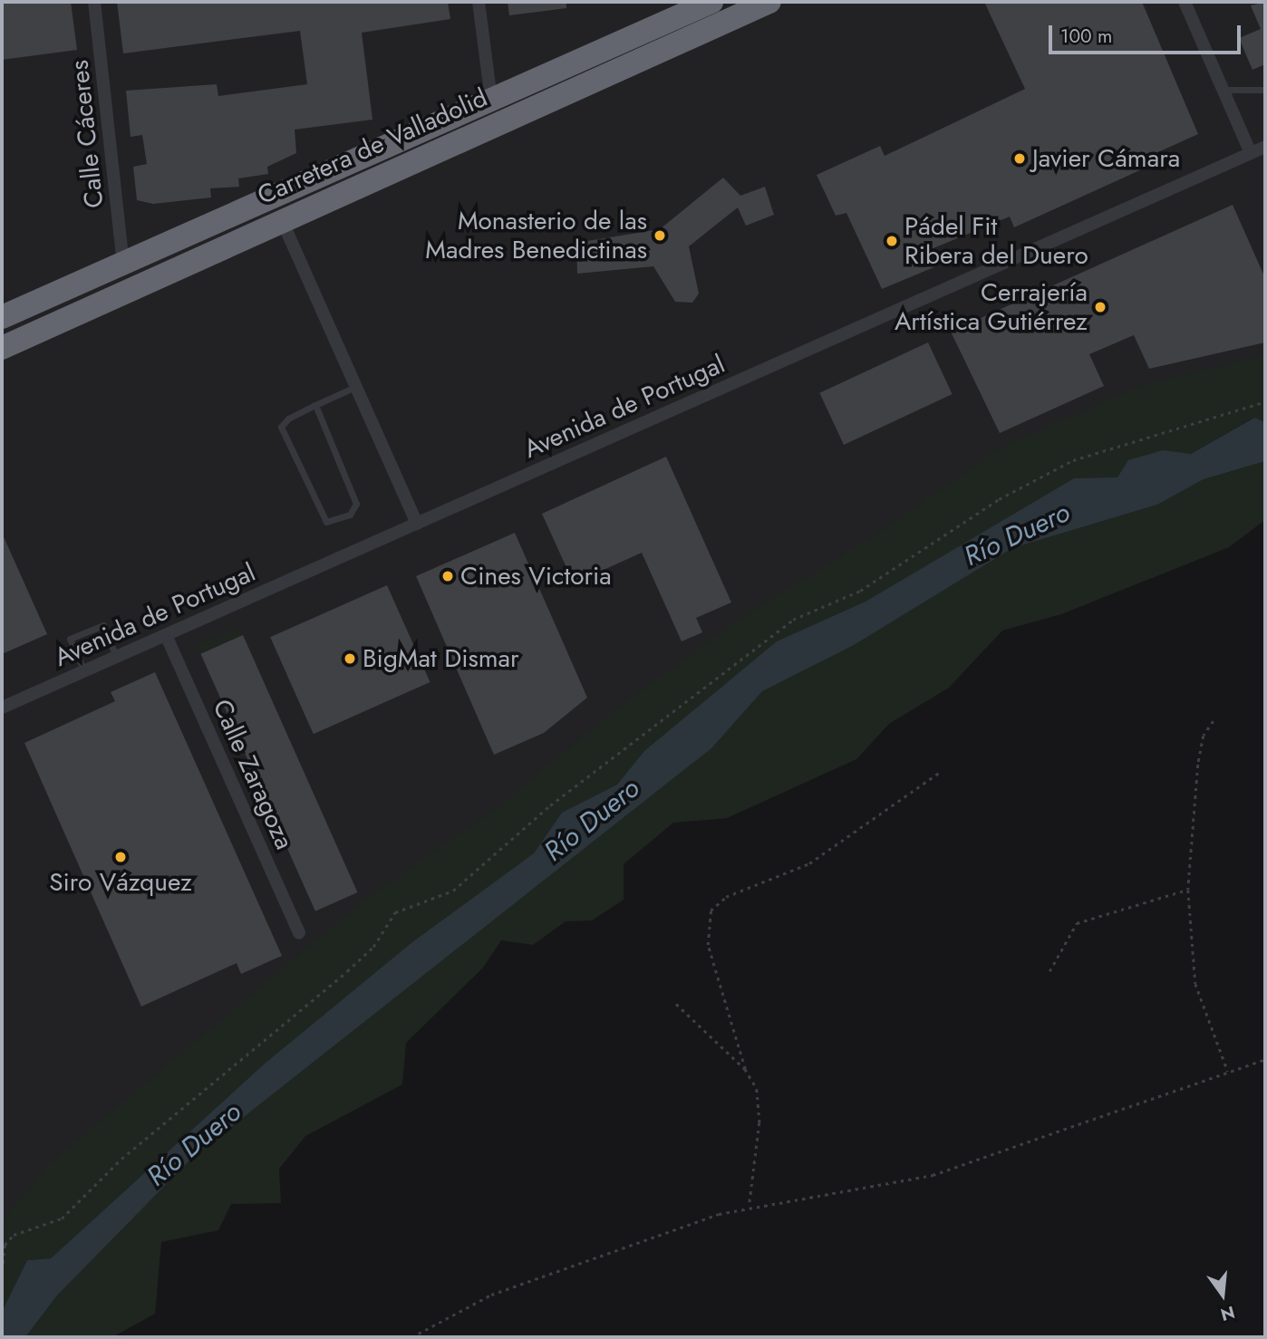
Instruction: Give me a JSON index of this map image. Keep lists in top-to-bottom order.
{
  "streets": {
    "highway": ["Carretera de Valladolid"],
    "street": ["Calle Cáceres", "Avenida de Portugal", "Calle Zaragoza"]
  },
  "crossings": [
    ["Calle Cáceres", "Carretera de Valladolid"],
    ["Avenida de Portugal", "Calle Zaragoza"]
  ],
  "water": ["Río Duero"],
  "places": [
    "Javier Cámara",
    "Monasterio de las Madres Benedictinas",
    "Pádel Fit Ribera del Duero",
    "Cerrajería Artística Gutiérrez",
    "Cines Victoria",
    "BigMat Dismar",
    "Siro Vázquez"
  ],
  "scale_bar": "100 m",
  "north": "bottom"
}
